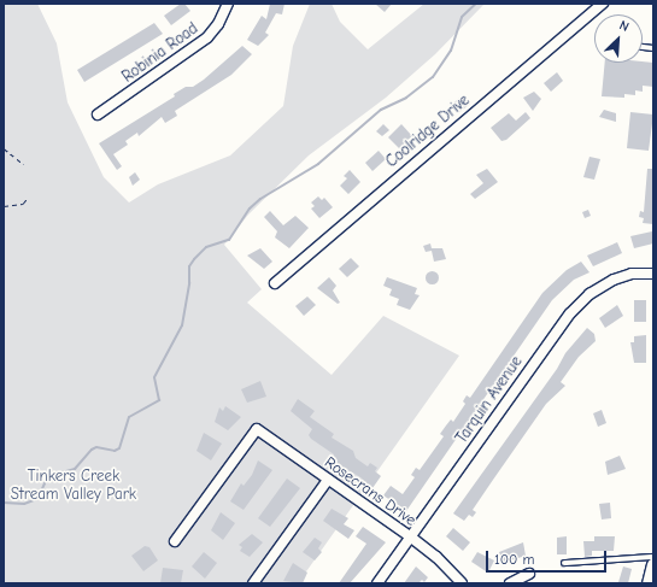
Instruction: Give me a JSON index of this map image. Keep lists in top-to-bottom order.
{
  "streets": {
    "street": [
      "Robinia Road",
      "Coolridge Drive",
      "Tarquin Avenue",
      "Rosecrans Drive"
    ]
  },
  "crossings": [
    ["Tarquin Avenue", "Rosecrans Drive"]
  ],
  "parks": ["Tinkers Creek Stream Valley Park"],
  "scale_bar": "100 m",
  "north": "top right"
}
